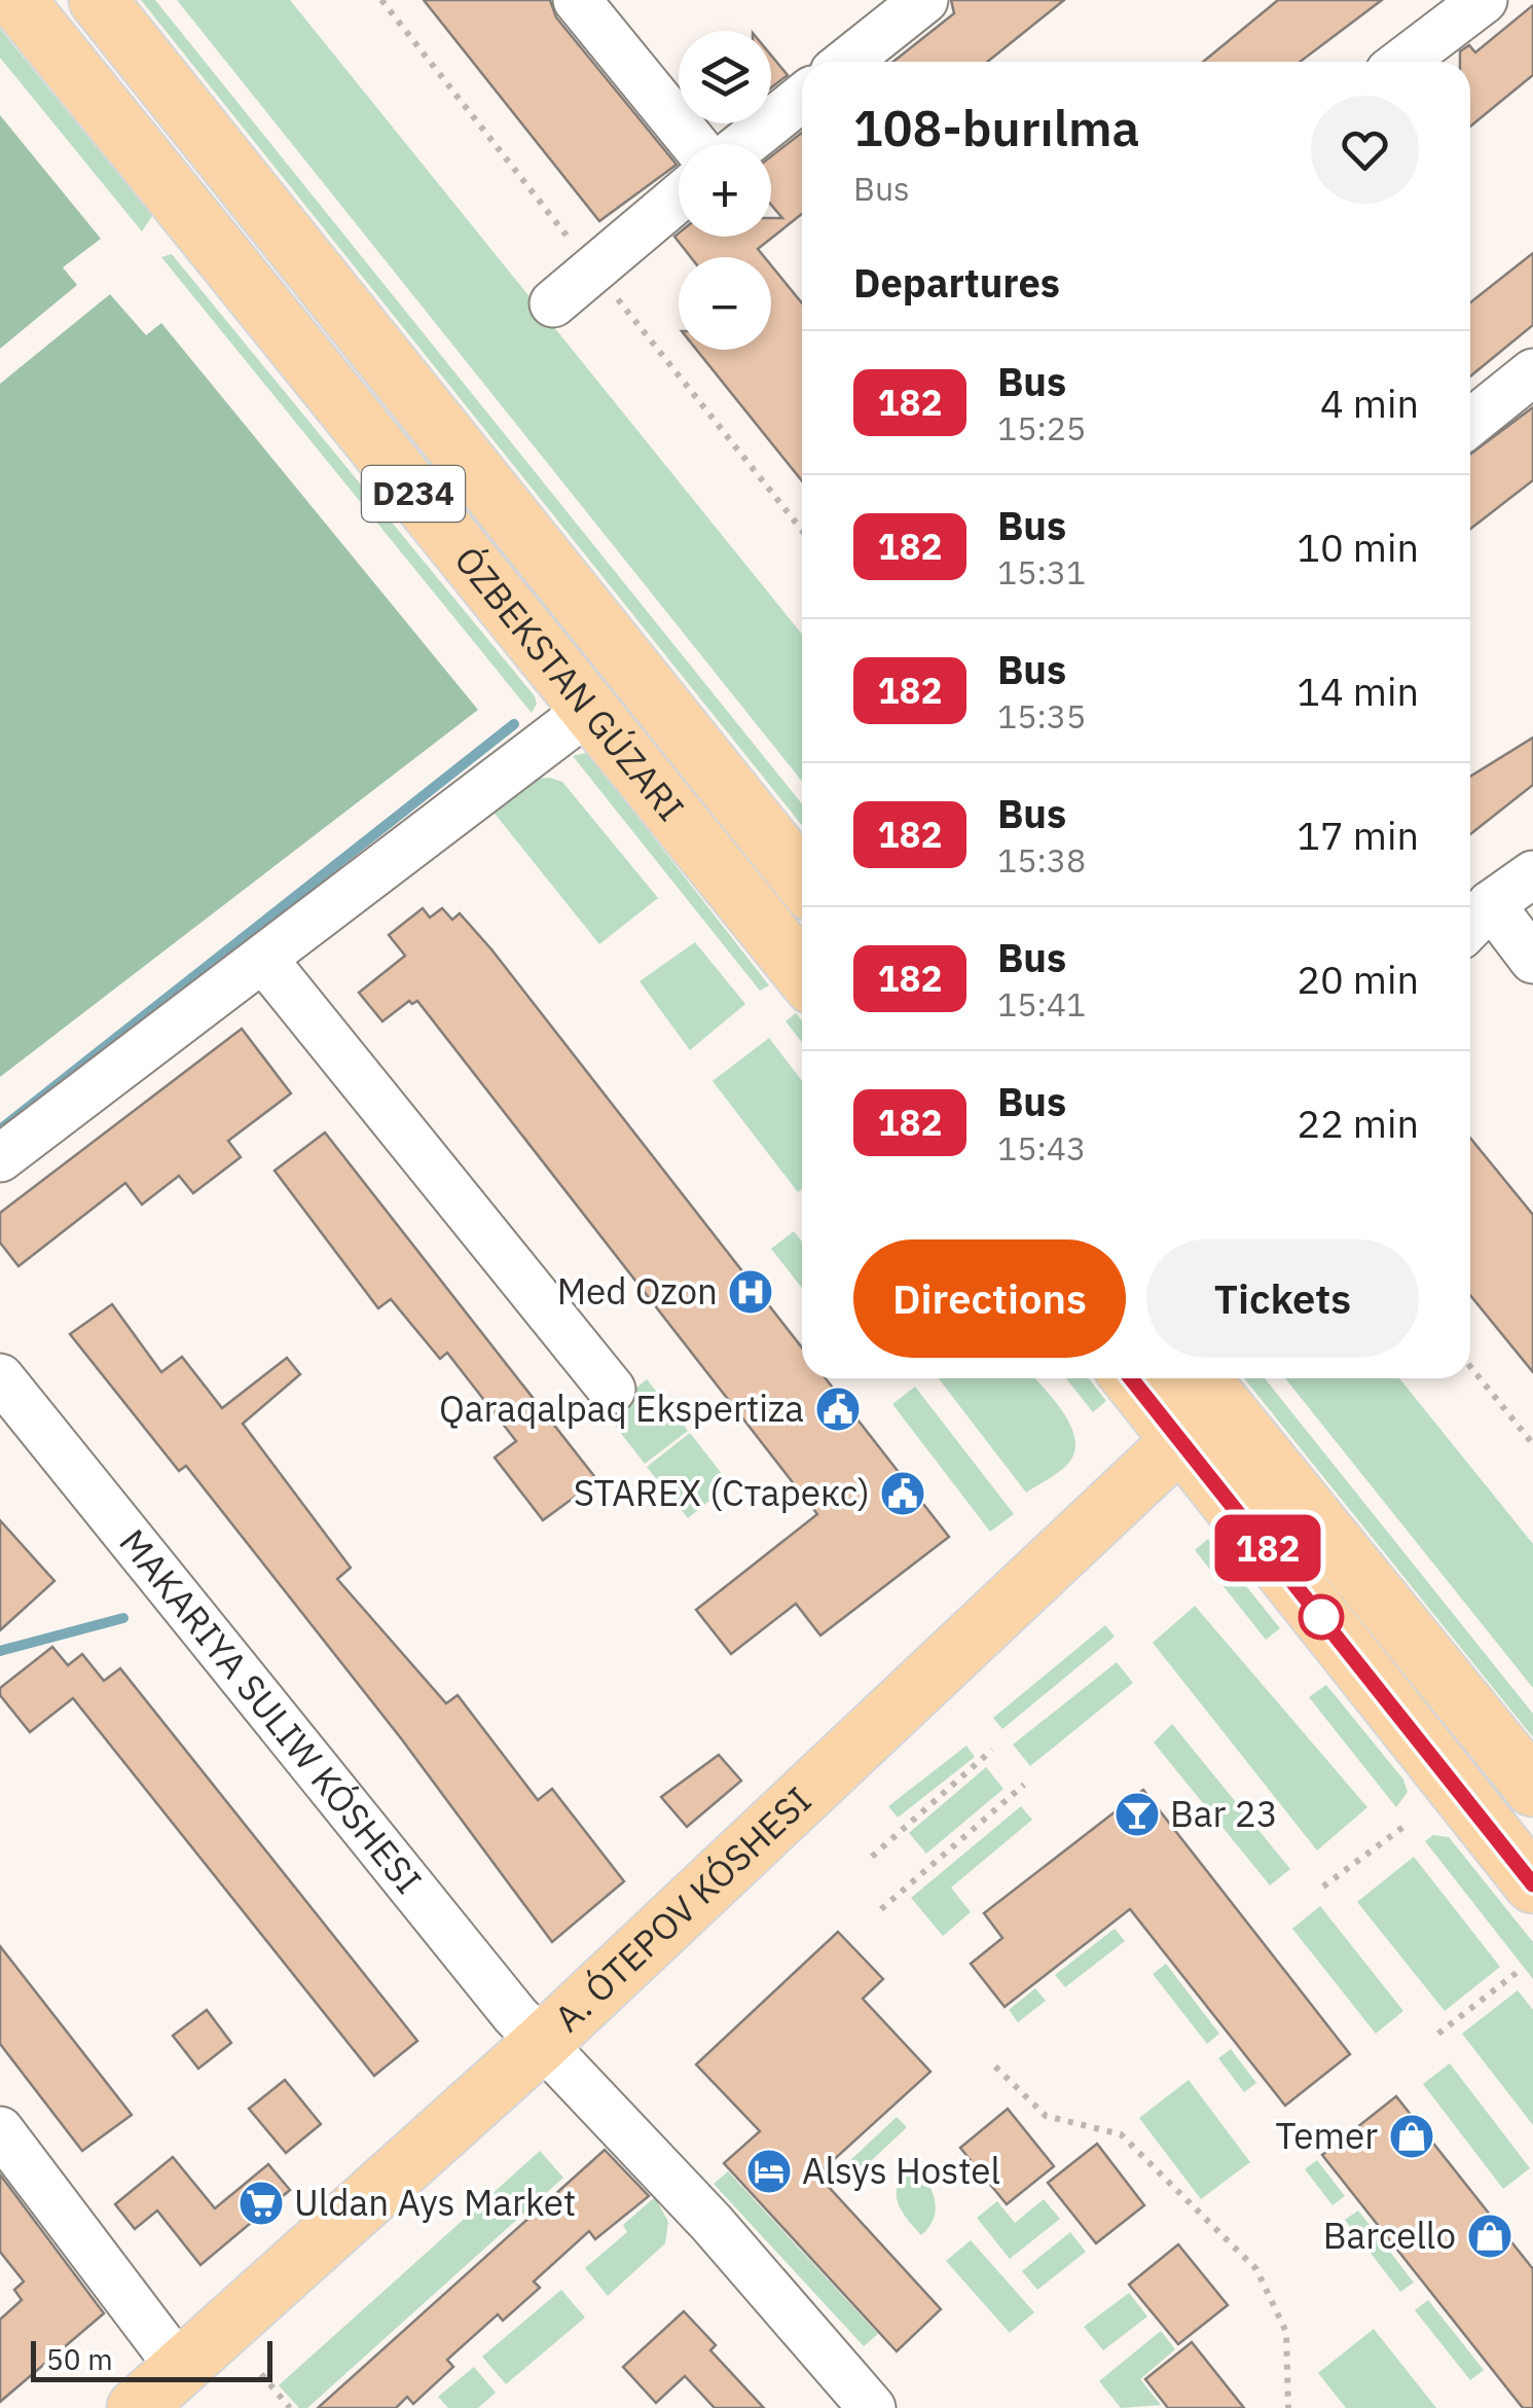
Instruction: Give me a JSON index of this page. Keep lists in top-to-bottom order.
{
  "streets": {
    "main road": ["D234", "A. ÓTEPOV KÓSHESI"]
  },
  "places": {
    "hospital": ["Med Ozon"],
    "public building": ["Qaraqalpaq Ekspertiza", "STAREX (Старекс)"],
    "bar": ["Bar 23"],
    "shop": ["Temer", "Barcello"],
    "hotel": ["Alsys Hostel"],
    "supermarket": ["Uldan Ays Market"]
  },
  "lines": ["bus line 182"],
  "scale_bar": "50 m",
  "page": {
    "on_map": "182",
    "map_buttons": ["+", "−"],
    "heading": [
      ["108-burılma", "Bus"],
      "Departures"
    ],
    "list": [
      {
        "mark": "182",
        "name": "Bus",
        "note": "15:25",
        "value": "4 min"
      },
      {
        "mark": "182",
        "name": "Bus",
        "note": "15:31",
        "value": "10 min"
      },
      {
        "mark": "182",
        "name": "Bus",
        "note": "15:35",
        "value": "14 min"
      },
      {
        "mark": "182",
        "name": "Bus",
        "note": "15:38",
        "value": "17 min"
      },
      {
        "mark": "182",
        "name": "Bus",
        "note": "15:41",
        "value": "20 min"
      },
      {
        "mark": "182",
        "name": "Bus",
        "note": "15:43",
        "value": "22 min"
      }
    ],
    "buttons": ["Directions", "Tickets"],
    "scale": "50 m"
  }
}
